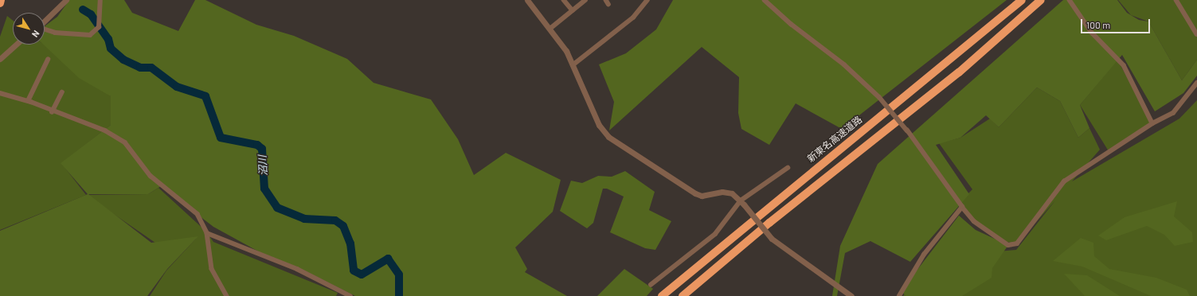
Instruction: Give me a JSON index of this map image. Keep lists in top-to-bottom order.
{
  "streets": {
    "highway": ["新東名高速道路"]
  },
  "water": ["沼川"],
  "scale_bar": "100 m",
  "north": "bottom right"
}
